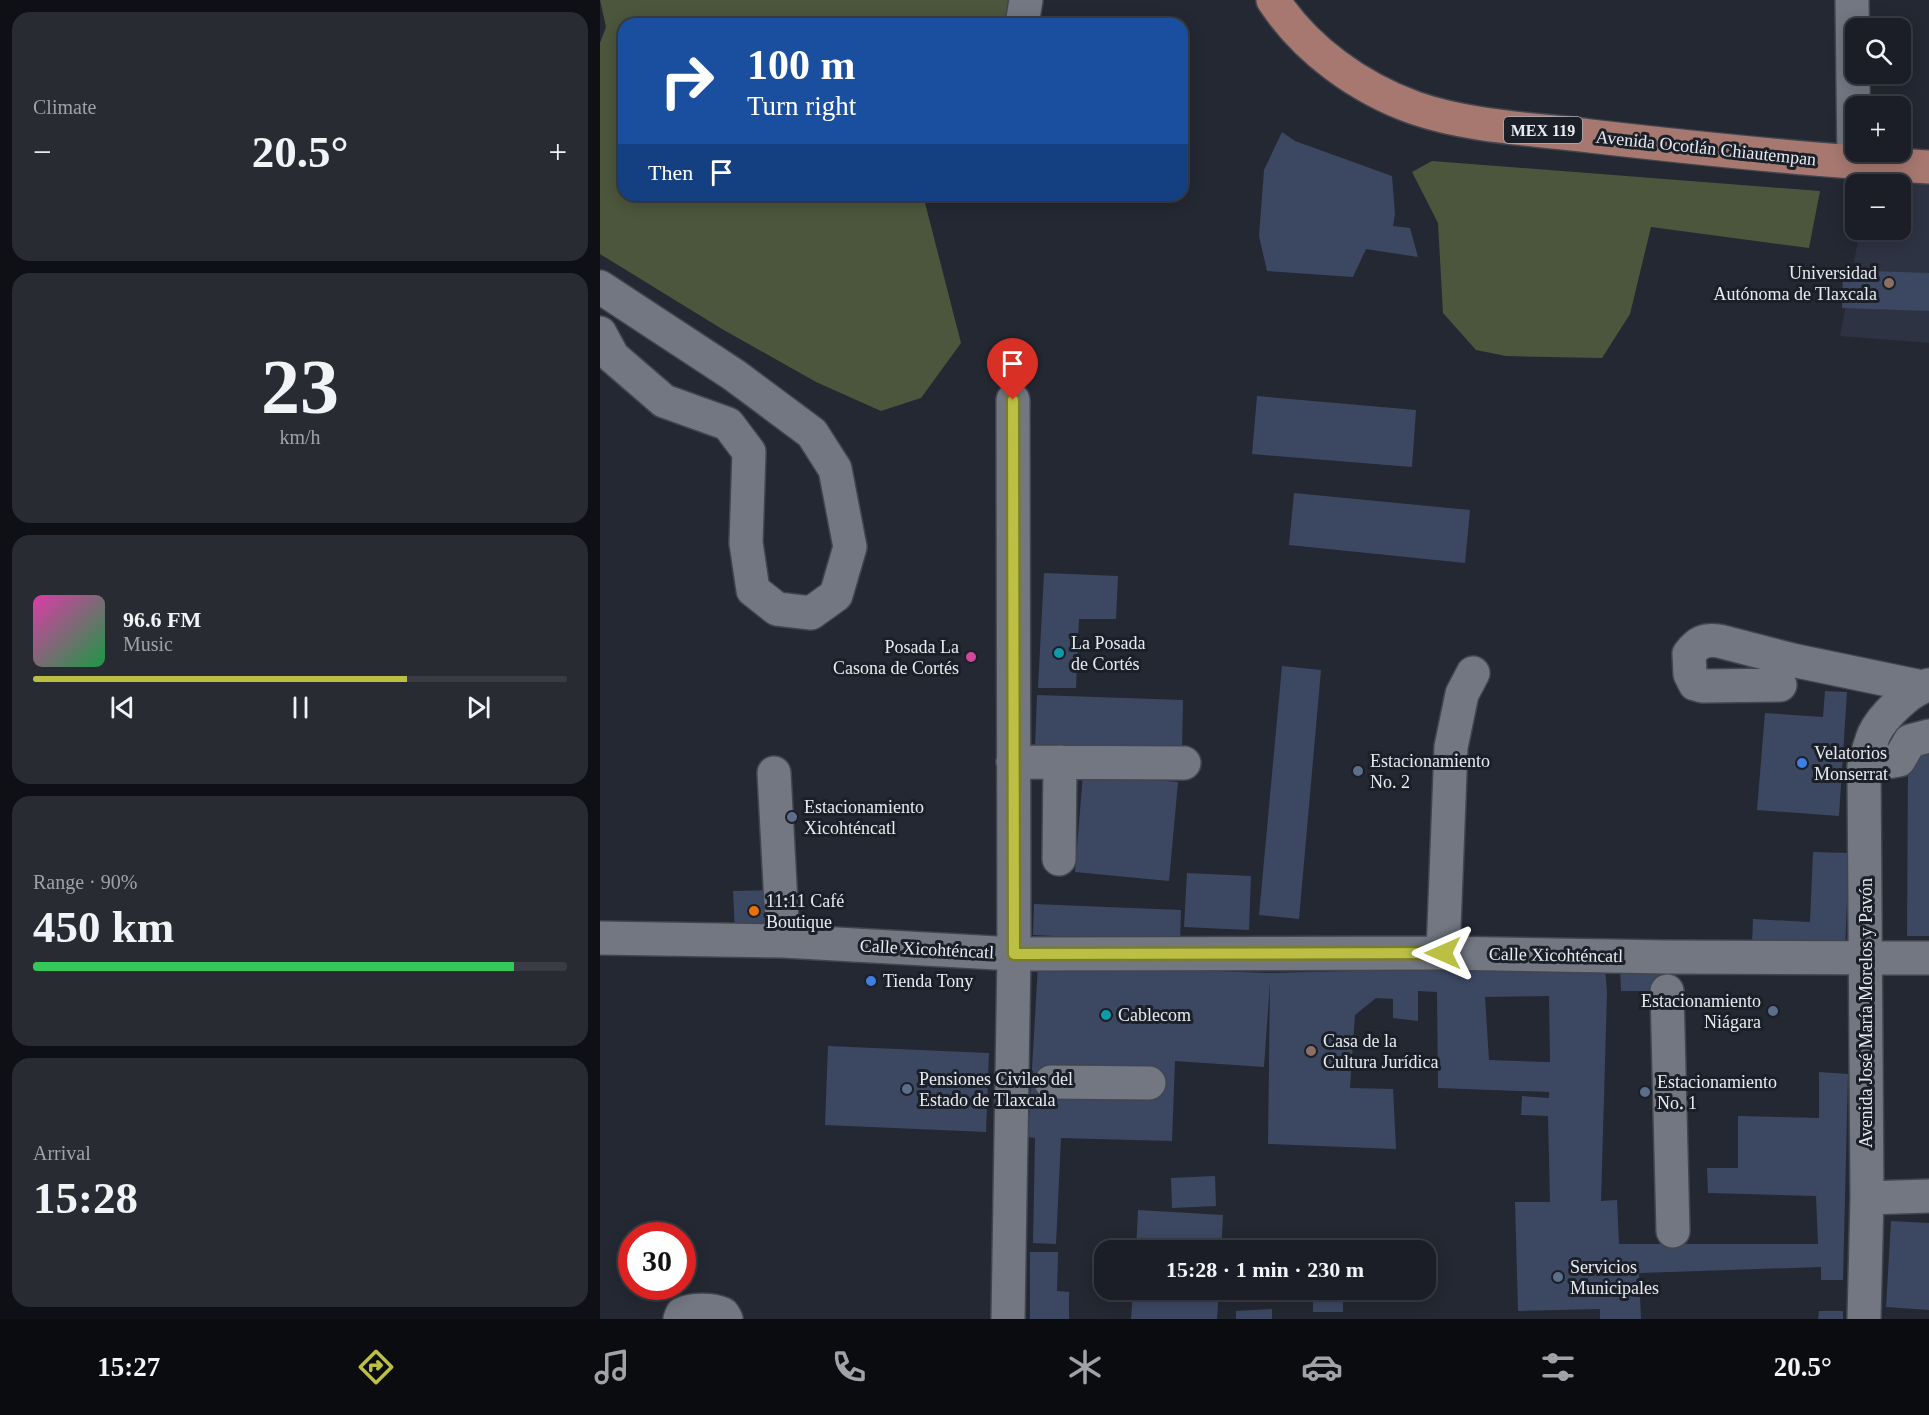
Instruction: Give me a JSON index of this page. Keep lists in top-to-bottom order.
{
  "streets": {
    "main road": ["MEX 119", "Avenida Ocotlán Chiautempan"],
    "street": ["Calle Xicohténcatl", "Avenida José María Morelos y Pavón"]
  },
  "crossings": [
    ["Calle Xicohténcatl", "Avenida José María Morelos y Pavón"]
  ],
  "places": [
    "Universidad Autónoma de Tlaxcala",
    "La Posada de Cortés",
    "Posada La Casona de Cortés",
    "Velatorios Monserrat",
    "Estacionamiento No. 2",
    "Estacionamiento Xicohténcatl",
    "11:11 Café Boutique",
    "Tienda Tony",
    "Estacionamiento Niágara",
    "Cablecom",
    "Casa de la Cultura Jurídica",
    "Pensiones Civiles del Estado de Tlaxcala",
    "Estacionamiento No. 1",
    "Servicios Municipales"
  ],
  "page": {
    "tile": [
      "Climate",
      ["23", "km/h"],
      ["Range · 90%", "450 km"],
      ["Arrival", "15:28"]
    ],
    "map_buttons": ["+", "−"],
    "turn": ["100 m", "Turn right"],
    "heat": ["−", "20.5°", "+"],
    "then": "Then",
    "song": ["96.6 FM", "Music"],
    "limit": "30",
    "trip": "15:28 · 1 min · 230 m",
    "tabs": ["15:27", "20.5°"]
  }
}
